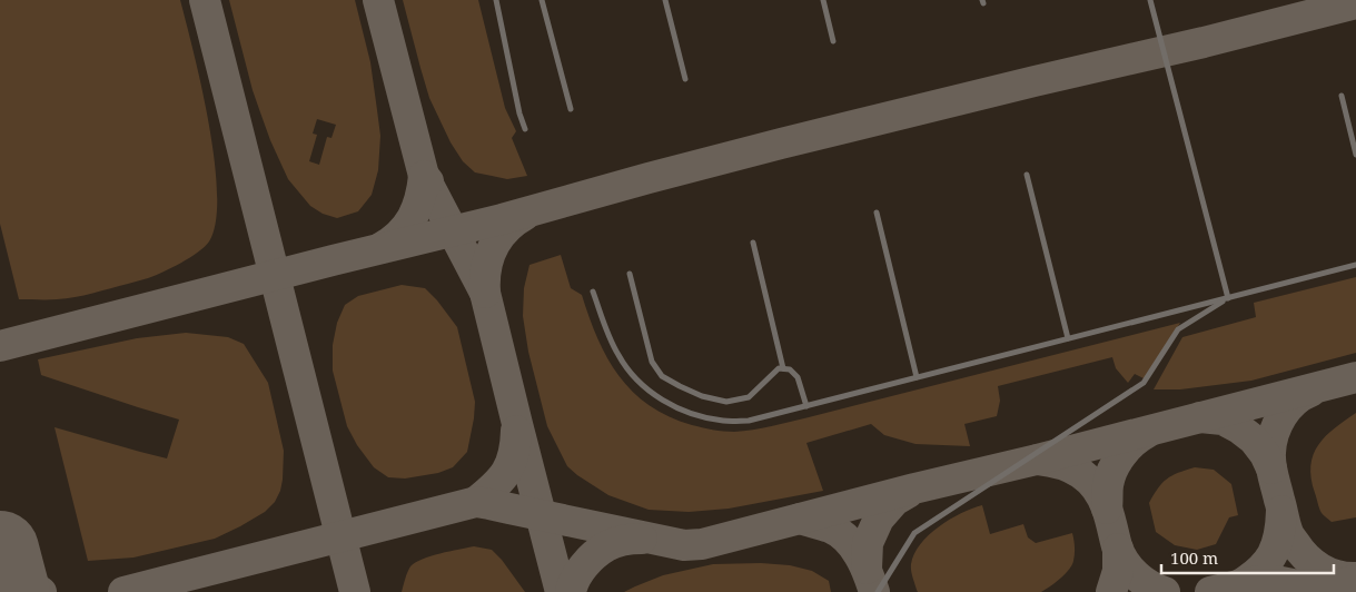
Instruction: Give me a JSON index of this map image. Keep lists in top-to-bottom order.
{
  "scale_bar": "100 m"
}
